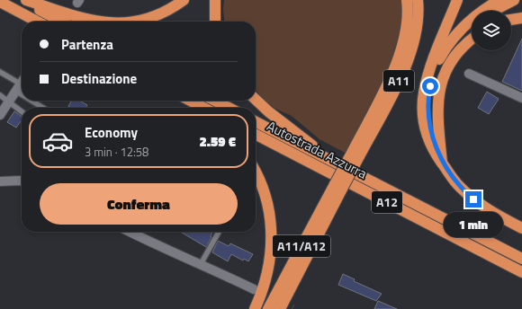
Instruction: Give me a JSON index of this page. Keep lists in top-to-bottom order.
{
  "streets": {
    "highway": [
      "A11",
      "Autostrada Azzurra",
      "A12",
      "A11/A12"
    ]
  },
  "crossings": [
    ["A11", "A11/A12"]
  ],
  "page": {
    "banner": ["Partenza", "Destinazione"],
    "list": [
      {
        "name": "Economy",
        "note": "3 min · 12:58",
        "value": "2.59 €"
      }
    ],
    "buttons": "Conferma",
    "bubble": "1 min"
  }
}
